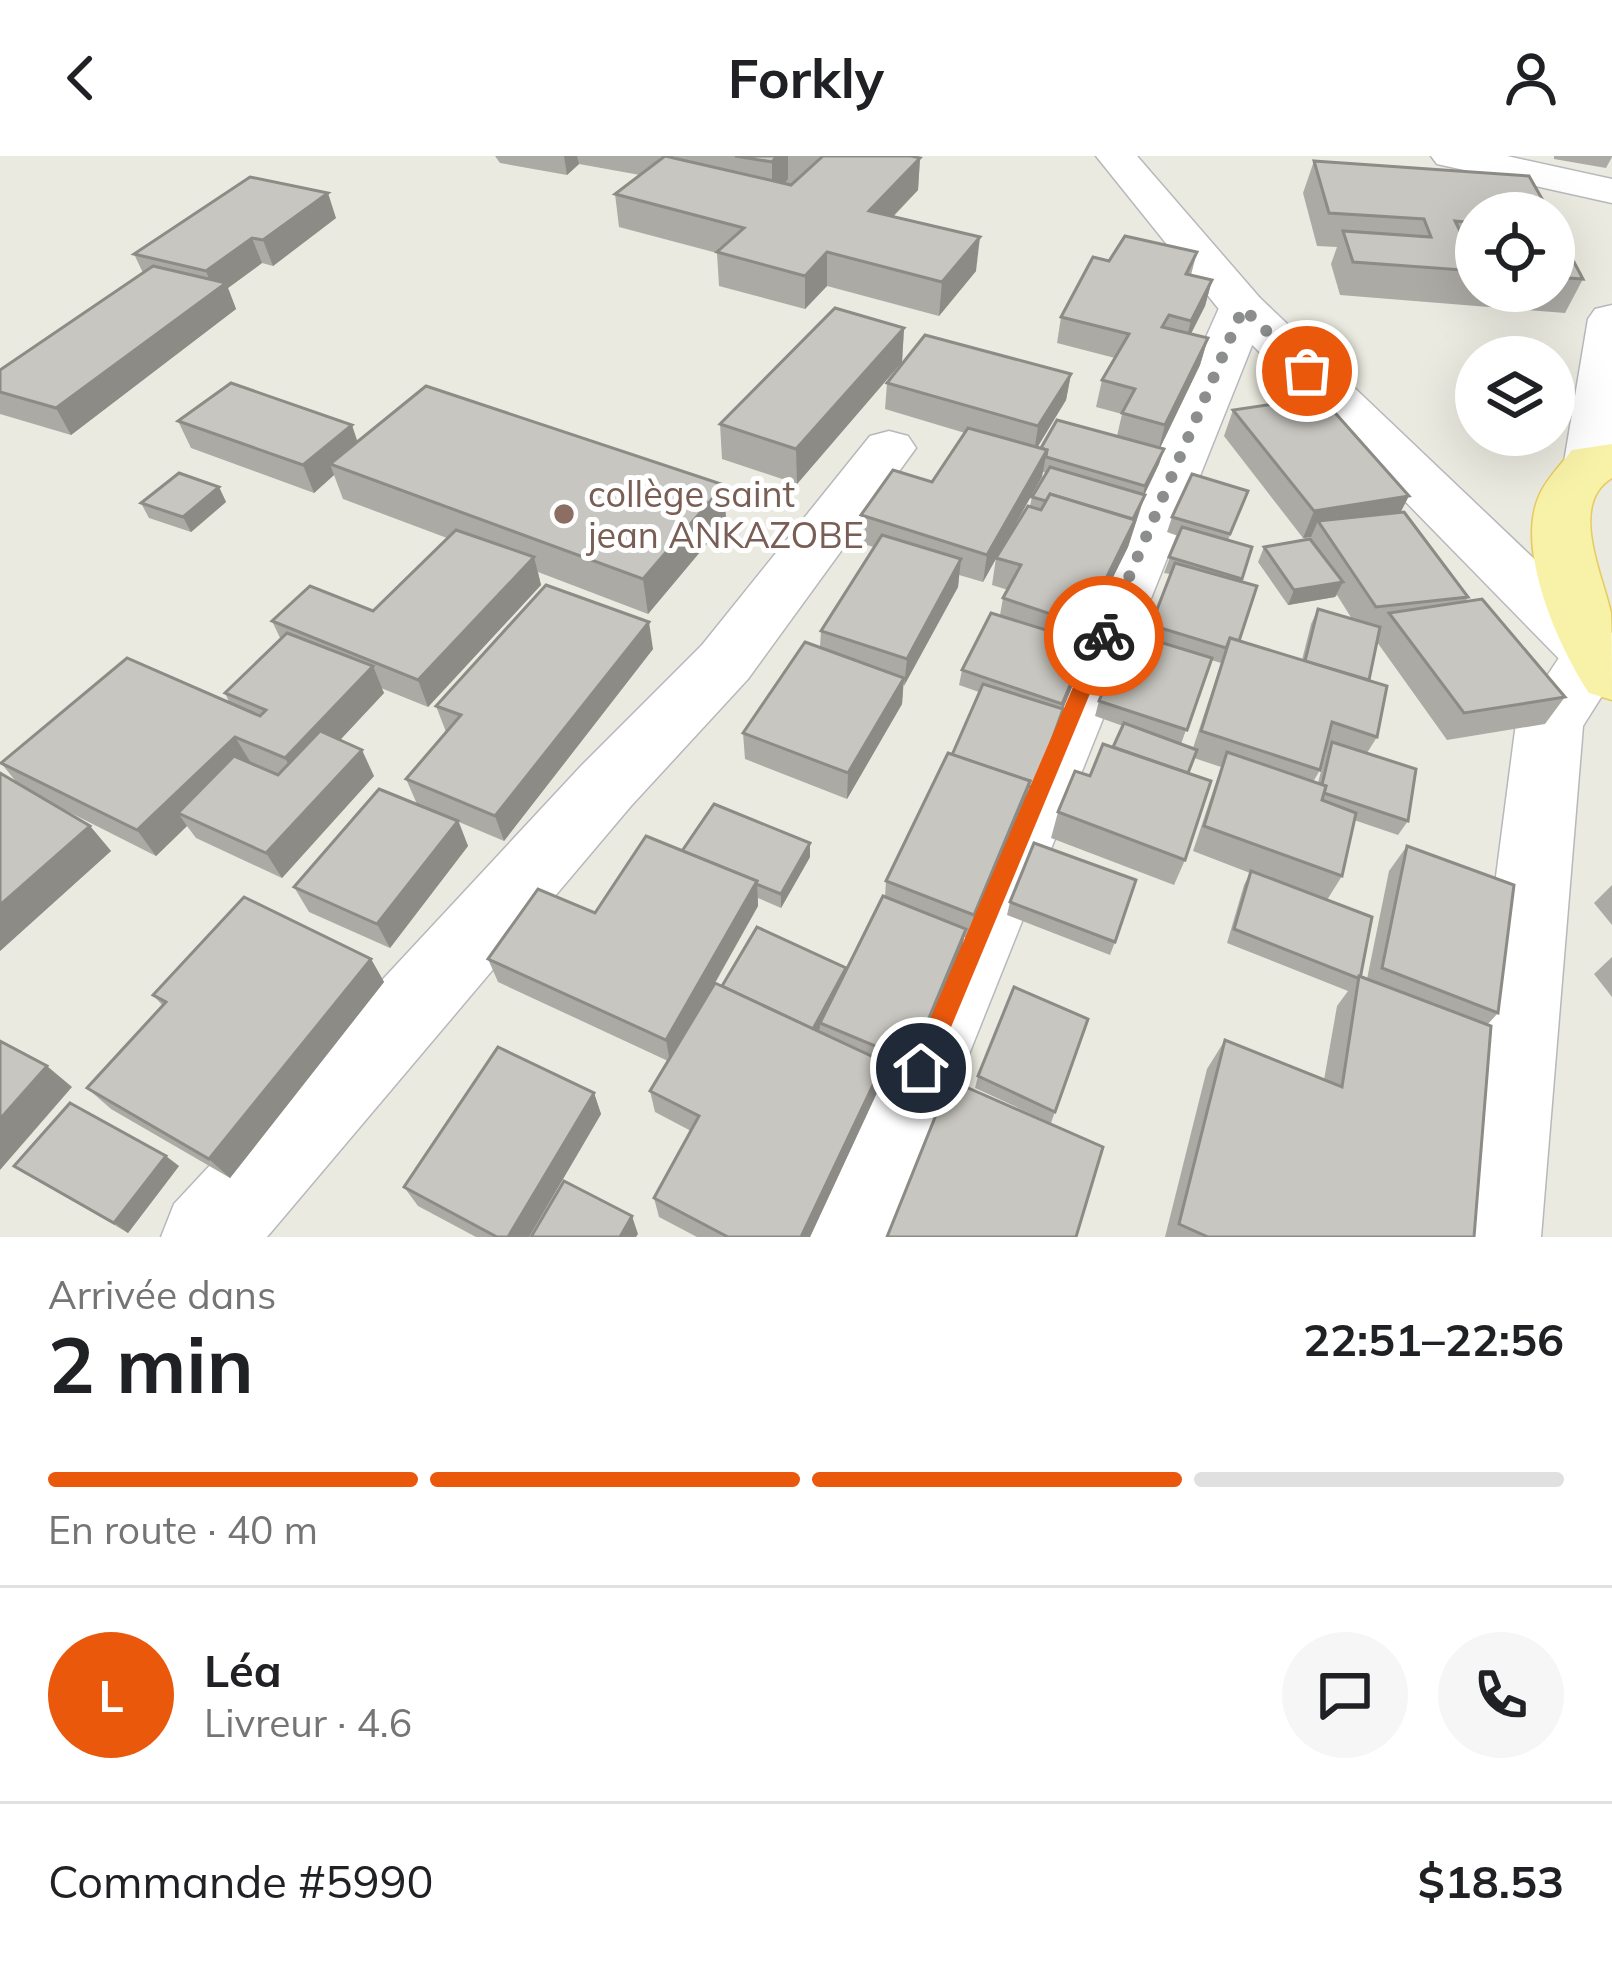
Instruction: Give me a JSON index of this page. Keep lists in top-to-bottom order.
{
  "places": ["collège saint jean ANKAZOBE"],
  "page": {
    "header": "Forkly",
    "heading": ["2 min", "Arrivée dans", "22:51–22:56"],
    "panel": [
      "Léa",
      "Livreur · 4.6",
      "Commande #5990",
      "$18.53"
    ],
    "bar": "En route · 40 m",
    "round": "L"
  }
}
